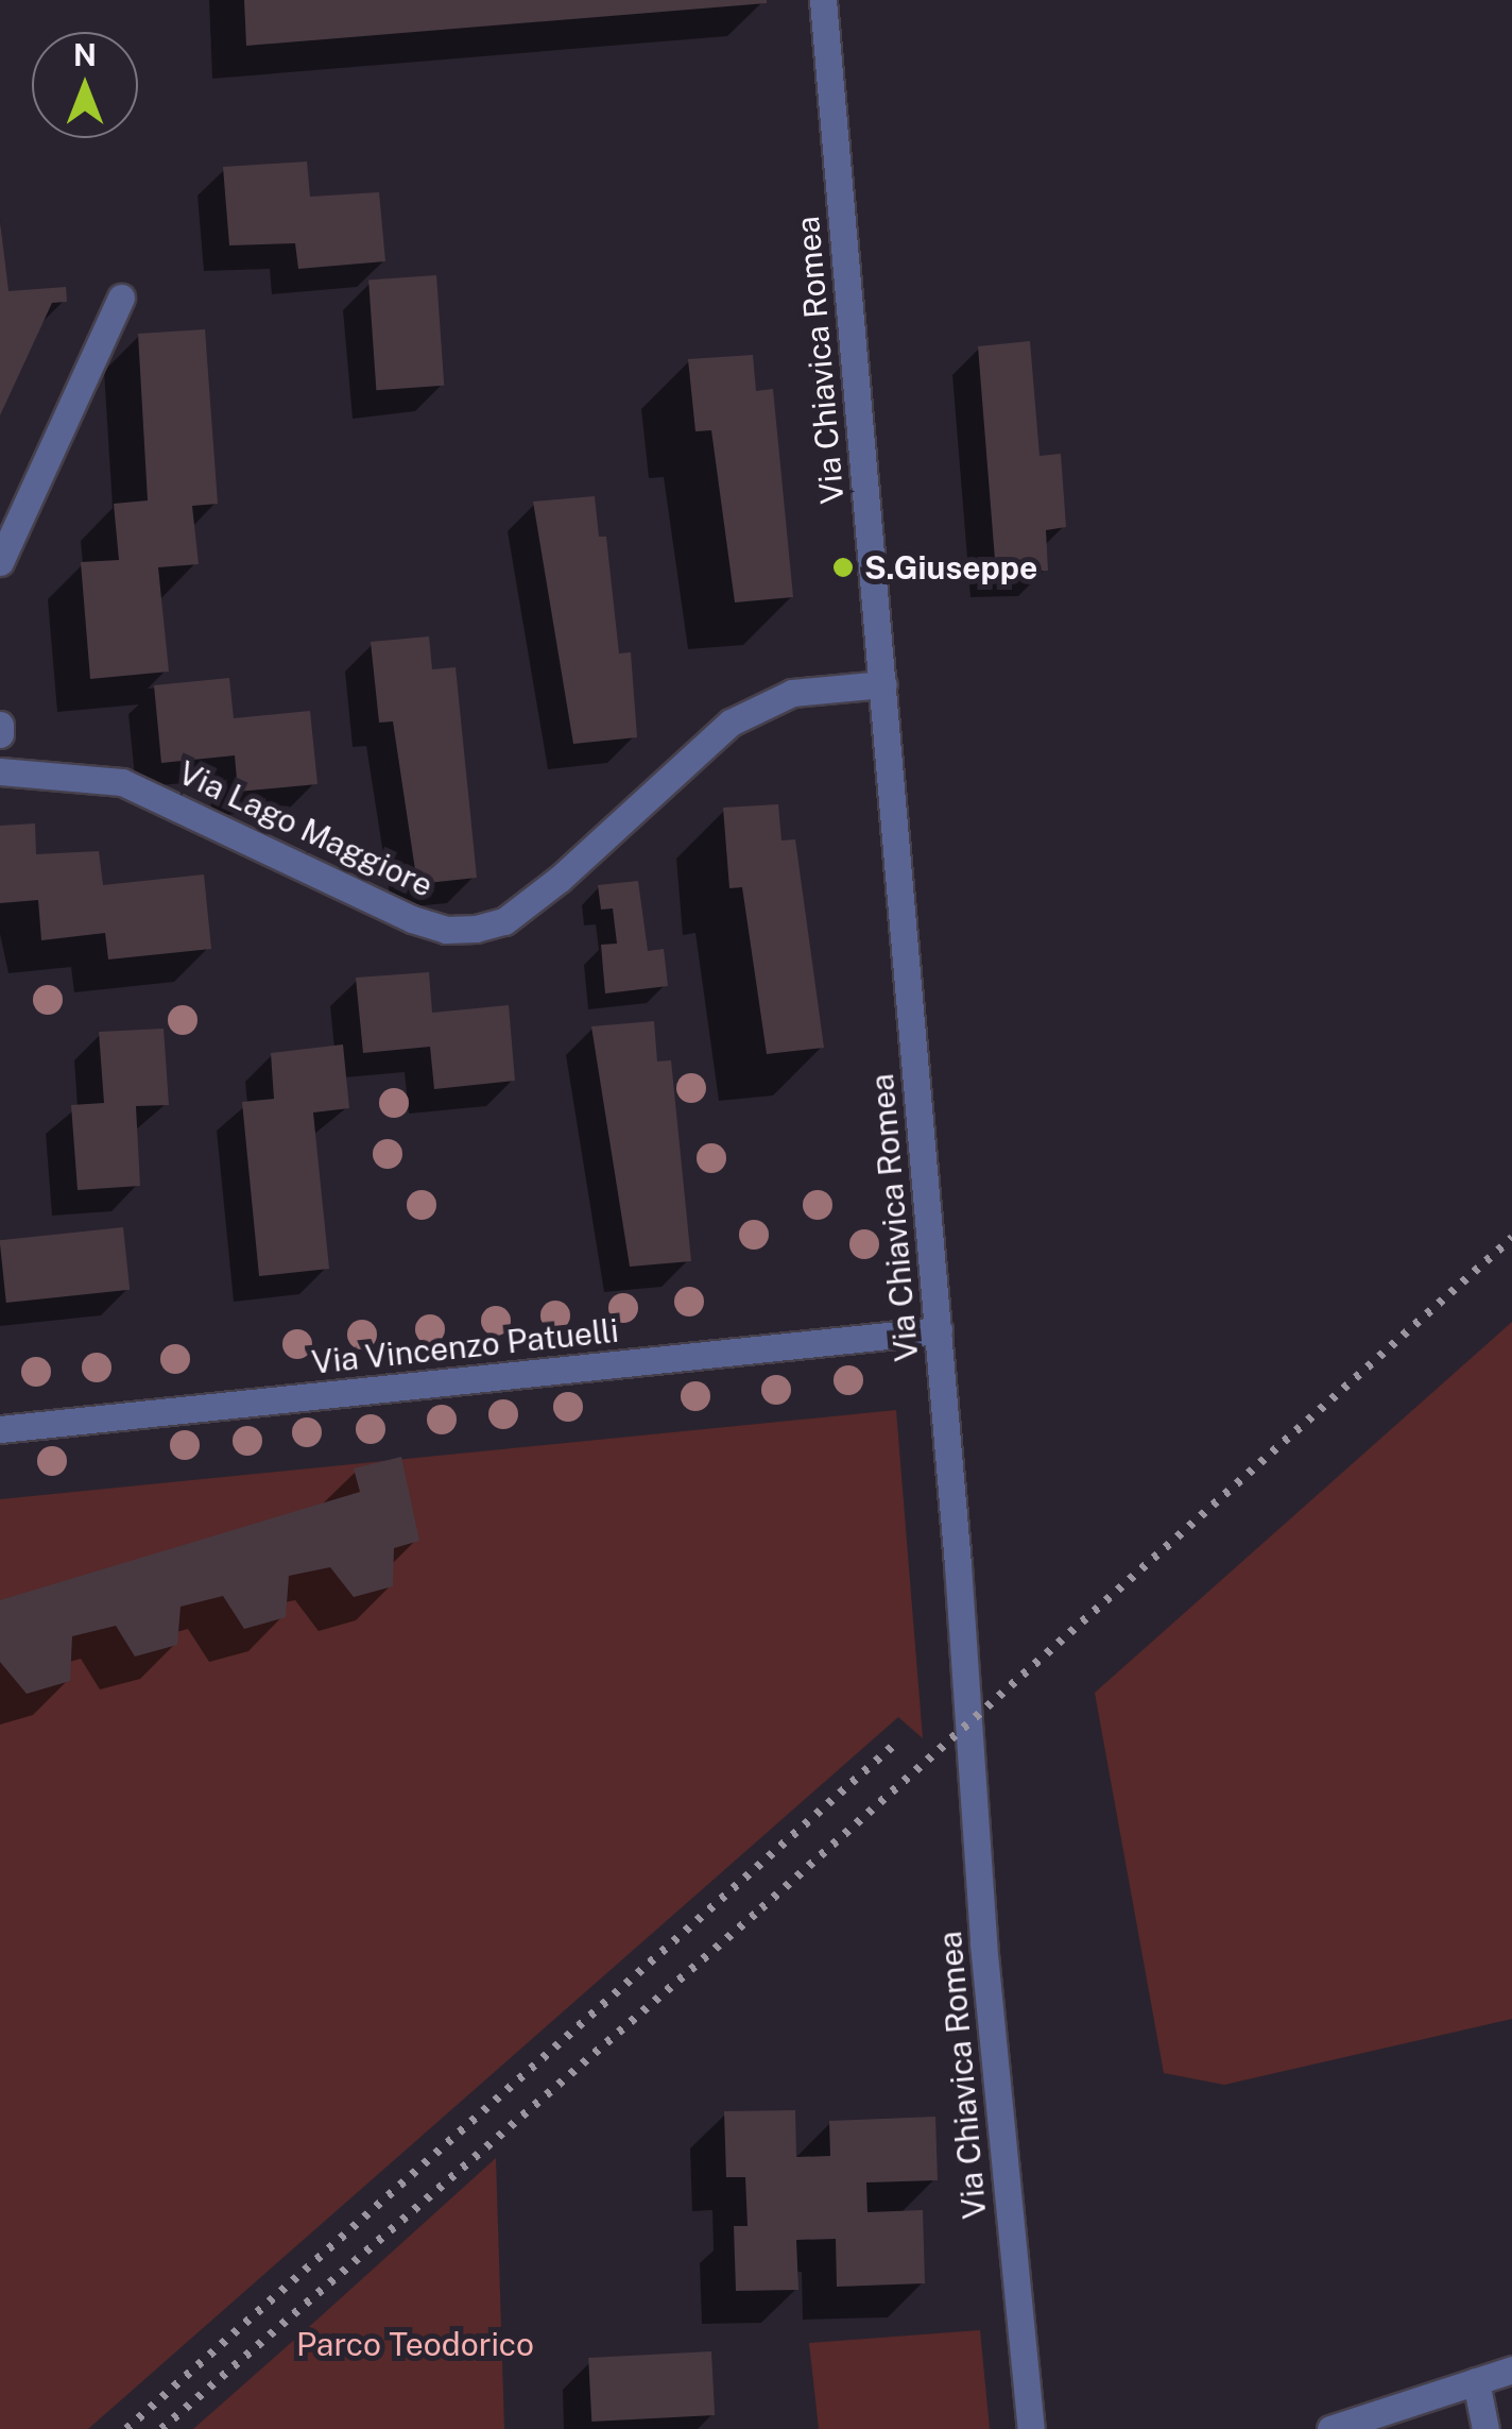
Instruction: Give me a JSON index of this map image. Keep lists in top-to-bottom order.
{
  "streets": {
    "street": ["Via Chiavica Romea", "Via Lago Maggiore", "Via Vincenzo Patuelli"]
  },
  "crossings": [
    ["Via Chiavica Romea", "Via Lago Maggiore"],
    ["Via Chiavica Romea", "Via Vincenzo Patuelli"]
  ],
  "parks": ["Parco Teodorico"],
  "places": ["S.Giuseppe"],
  "north": "top"
}
